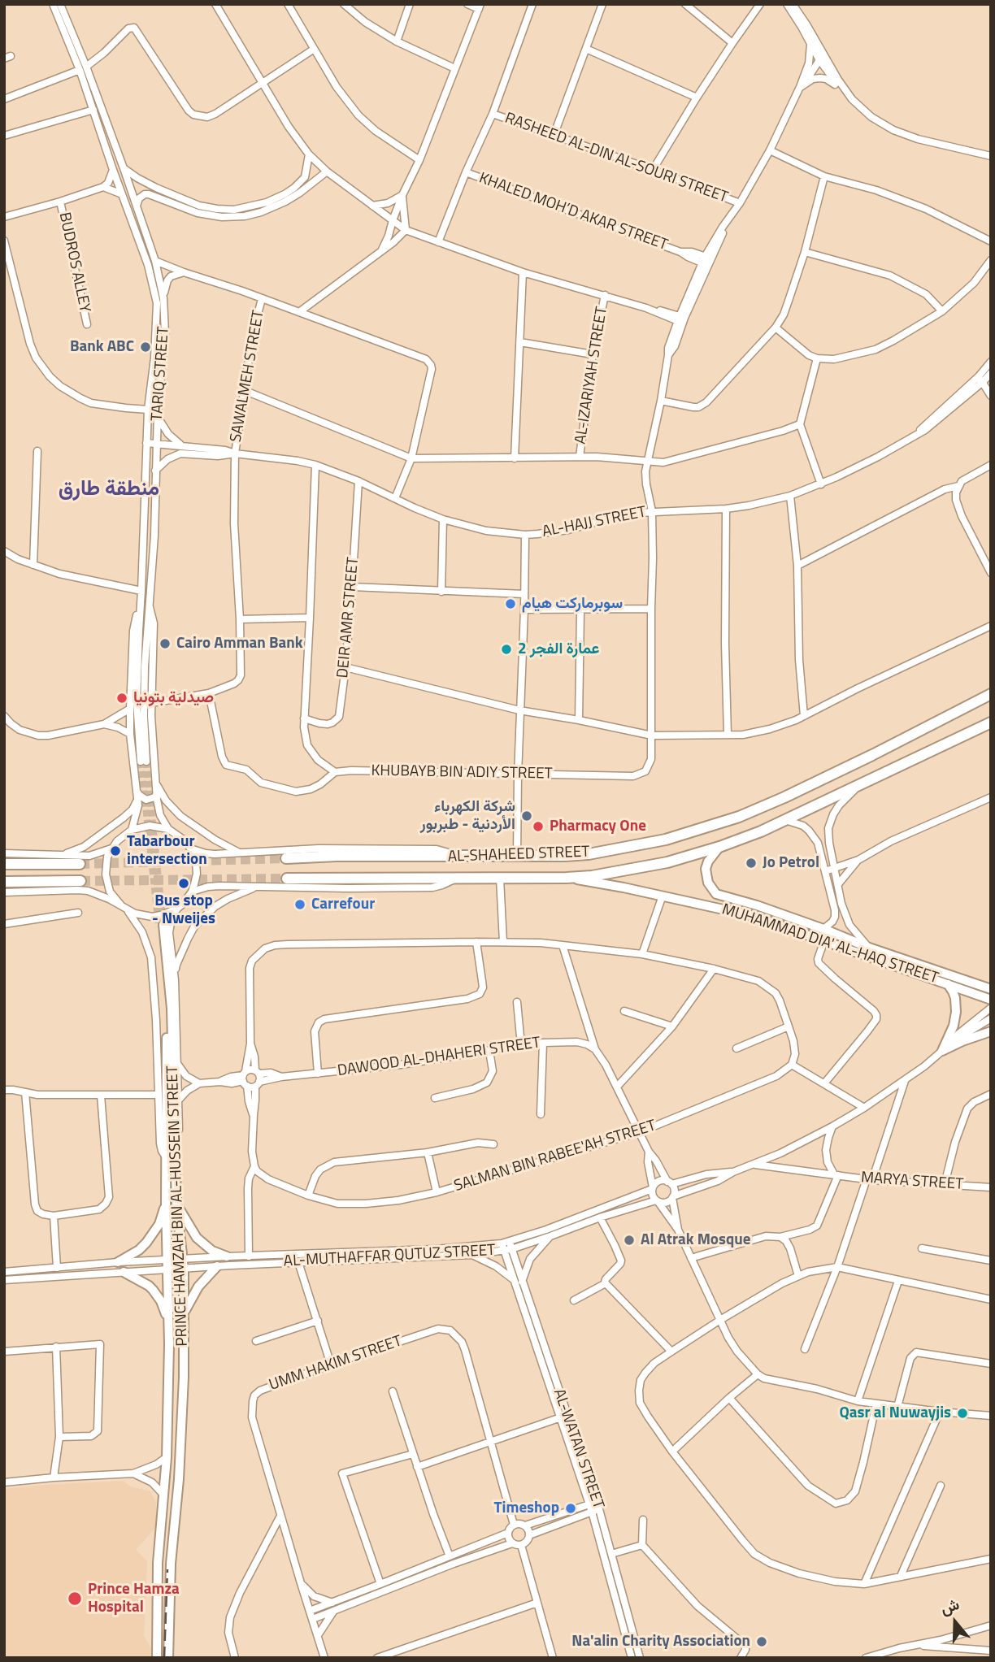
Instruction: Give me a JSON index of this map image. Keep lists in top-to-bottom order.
{
  "streets": {
    "highway": ["AL-SHAHEED STREET"],
    "main road": ["MUHAMMAD DIA' AL-HAQ STREET", "PRINCE HAMZAH BIN AL-HUSSEIN STREET"],
    "street": [
      "RASHEED AL-DIN AL-SOURI STREET",
      "KHALED MOH’D AKAR STREET",
      "BUDROS ALLEY",
      "TARIQ STREET",
      "AL-IZARIYAH STREET",
      "SAWALMEH STREET",
      "AL-HAJJ STREET",
      "DEIR AMR STREET",
      "KHUBAYB BIN ADIY STREET",
      "DAWOOD AL-DHAHERI STREET",
      "SALMAN BIN RABEE'AH STREET",
      "MARYA STREET",
      "AL-MUTHAFFAR QUTUZ STREET",
      "UMM HAKIM STREET",
      "AL-WATAN STREET"
    ]
  },
  "crossings": [
    ["RASHEED AL-DIN AL-SOURI STREET", "KHALED MOH’D AKAR STREET"],
    ["RASHEED AL-DIN AL-SOURI STREET", "KHUBAYB BIN ADIY STREET"],
    ["KHALED MOH’D AKAR STREET", "KHUBAYB BIN ADIY STREET"],
    ["TARIQ STREET", "AL-HAJJ STREET"],
    ["SAWALMEH STREET", "AL-HAJJ STREET"],
    ["AL-HAJJ STREET", "DEIR AMR STREET"],
    ["AL-HAJJ STREET", "KHUBAYB BIN ADIY STREET"],
    ["AL-SHAHEED STREET", "MUHAMMAD DIA' AL-HAQ STREET"],
    ["PRINCE HAMZAH BIN AL-HUSSEIN STREET", "AL-MUTHAFFAR QUTUZ STREET"],
    ["AL-MUTHAFFAR QUTUZ STREET", "AL-WATAN STREET"]
  ],
  "districts": ["منطقة طارق"],
  "places": [
    "Bank ABC",
    "سوبرماركت هيام",
    "Cairo Amman Bank",
    "عمارة الفجر 2",
    "صيدلية بتونيا",
    "شركة الكهرباء الأردنية - طبربور",
    "Pharmacy One",
    "Tabarbour intersection",
    "Jo Petrol",
    "Bus stop - Nweijes",
    "Carrefour",
    "Al Atrak Mosque",
    "Qasr al Nuwayjis",
    "Timeshop",
    "Prince Hamza Hospital",
    "Na'alin Charity Association"
  ],
  "north": "top"
}
